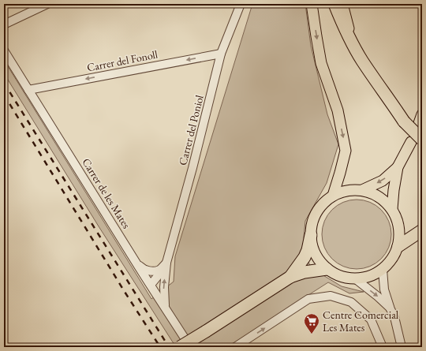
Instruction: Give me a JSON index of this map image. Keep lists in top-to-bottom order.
{
  "streets": {
    "street": ["Carrer del Fonoll", "Carrer del Poniol", "Carrer de les Mates"]
  },
  "crossings": [
    ["Carrer del Fonoll", "Carrer del Poniol"],
    ["Carrer del Fonoll", "Carrer de les Mates"],
    ["Carrer del Poniol", "Carrer de les Mates"]
  ],
  "one_way": ["Carrer del Fonoll"],
  "places": {
    "supermarket": ["Centre Comercial Les Mates"]
  }
}
